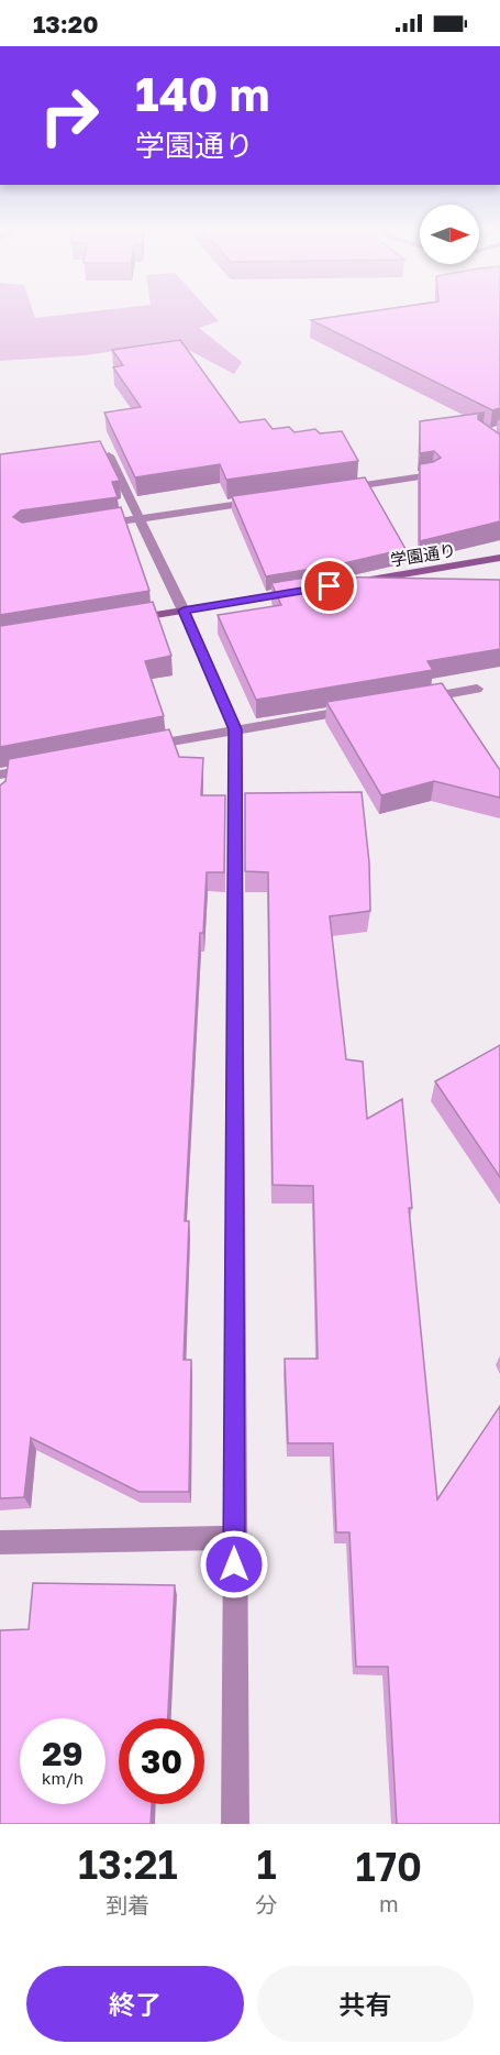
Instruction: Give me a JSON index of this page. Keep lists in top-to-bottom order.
{
  "streets": {
    "street": ["学園通り"]
  },
  "north": "right",
  "page": {
    "status": "13:20",
    "turn": ["140 m", "学園通り"],
    "speed": "29 km/h",
    "limit": "30",
    "eta": [
      "13:21",
      "到着",
      "1",
      "分",
      "170",
      "m"
    ],
    "buttons": ["終了", "共有"]
  }
}
